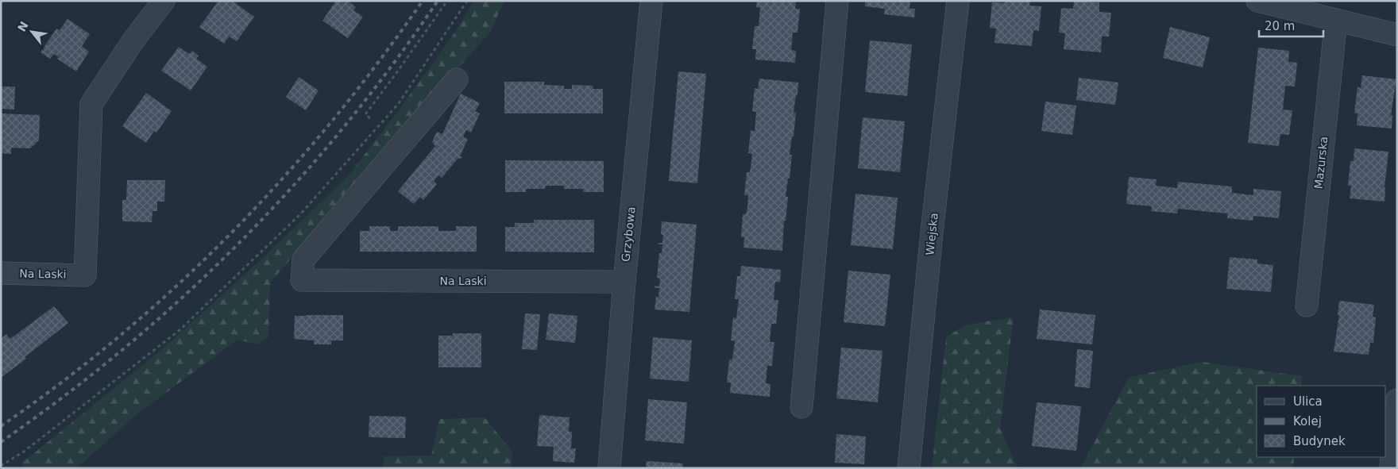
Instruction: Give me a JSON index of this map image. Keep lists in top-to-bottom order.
{
  "streets": {
    "street": [
      "Mazurska",
      "Grzybowa",
      "Wiejska",
      "Na Laski"
    ]
  },
  "crossings": [
    ["Grzybowa", "Na Laski"]
  ],
  "legend": ["Ulica", "Kolej", "Budynek"],
  "scale_bar": "20 m",
  "north": "top left"
}
